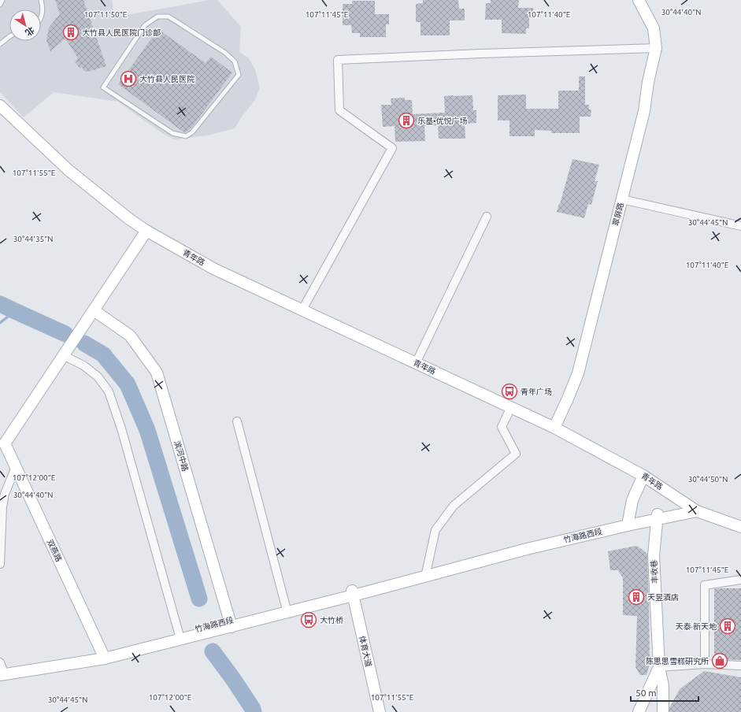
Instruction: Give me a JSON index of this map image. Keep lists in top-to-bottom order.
{
  "streets": {
    "street": [
      "翠屏路",
      "青年路",
      "滨河中路",
      "竹海路西段",
      "双燕路",
      "丰收巷",
      "体育大道"
    ]
  },
  "crossings": [
    ["翠屏路", "青年路"],
    ["青年路", "竹海路西段"],
    ["滨河中路", "竹海路西段"],
    ["滨河中路", "双燕路"],
    ["竹海路西段", "双燕路"],
    ["竹海路西段", "丰收巷"],
    ["竹海路西段", "体育大道"]
  ],
  "places": {
    "building": [
      "大竹县人民医院门诊部",
      "乐基•优悦广场",
      "天昱酒店",
      "天泰·新天地"
    ],
    "hospital": ["大竹县人民医院"],
    "bus stop": ["青年广场", "大竹桥"],
    "shop": ["陈思思雪糕研究所"]
  },
  "scale_bar": "50 m",
  "north": "bottom right",
  "coordinates": [
    "30°44'40\"N",
    "107°11'50\"E",
    "107°11'45\"E",
    "107°11'40\"E",
    "107°11'55\"E",
    "30°44'45\"N",
    "30°44'35\"N",
    "107°12'00\"E",
    "30°44'50\"N"
  ]
}
